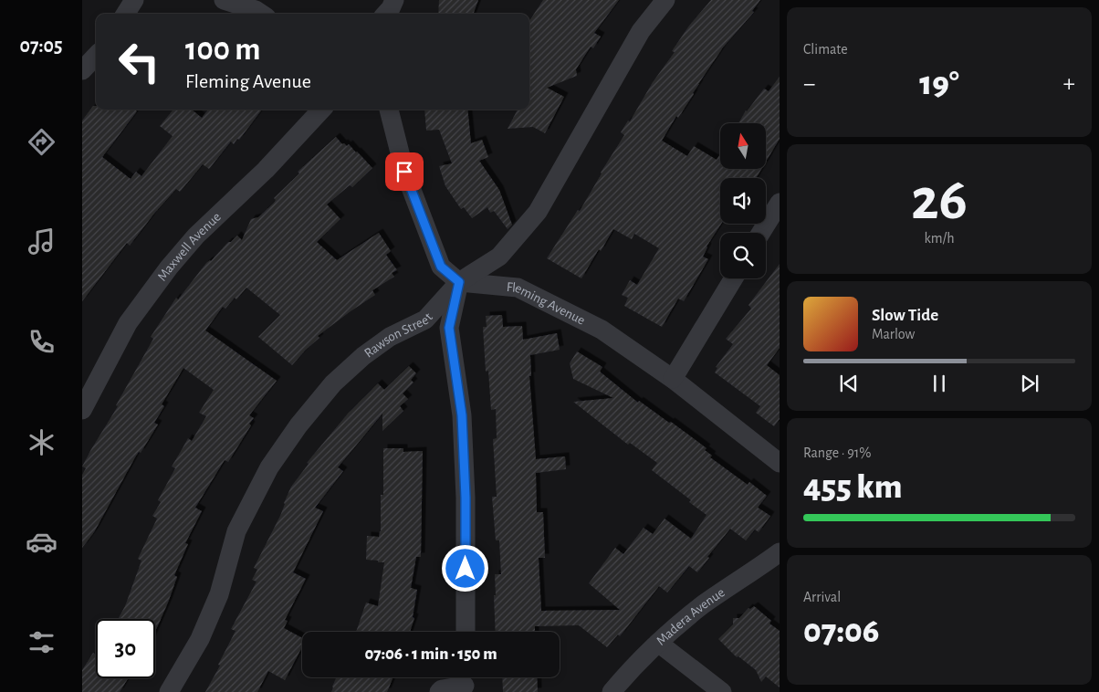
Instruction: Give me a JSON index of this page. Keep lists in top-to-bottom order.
{
  "streets": {
    "street": [
      "Maxwell Avenue",
      "Fleming Avenue",
      "Rawson Street",
      "Madera Avenue"
    ]
  },
  "crossings": [
    ["Fleming Avenue", "Rawson Street"]
  ],
  "north": "top",
  "page": {
    "tabs": "07:05",
    "tile": [
      "Climate",
      ["26", "km/h"],
      ["Range · 91%", "455 km"],
      ["Arrival", "07:06"]
    ],
    "turn": ["100 m", "Fleming Avenue"],
    "heat": ["−", "19°", "+"],
    "song": ["Slow Tide", "Marlow"],
    "limit": "30",
    "trip": "07:06 · 1 min · 150 m"
  }
}
